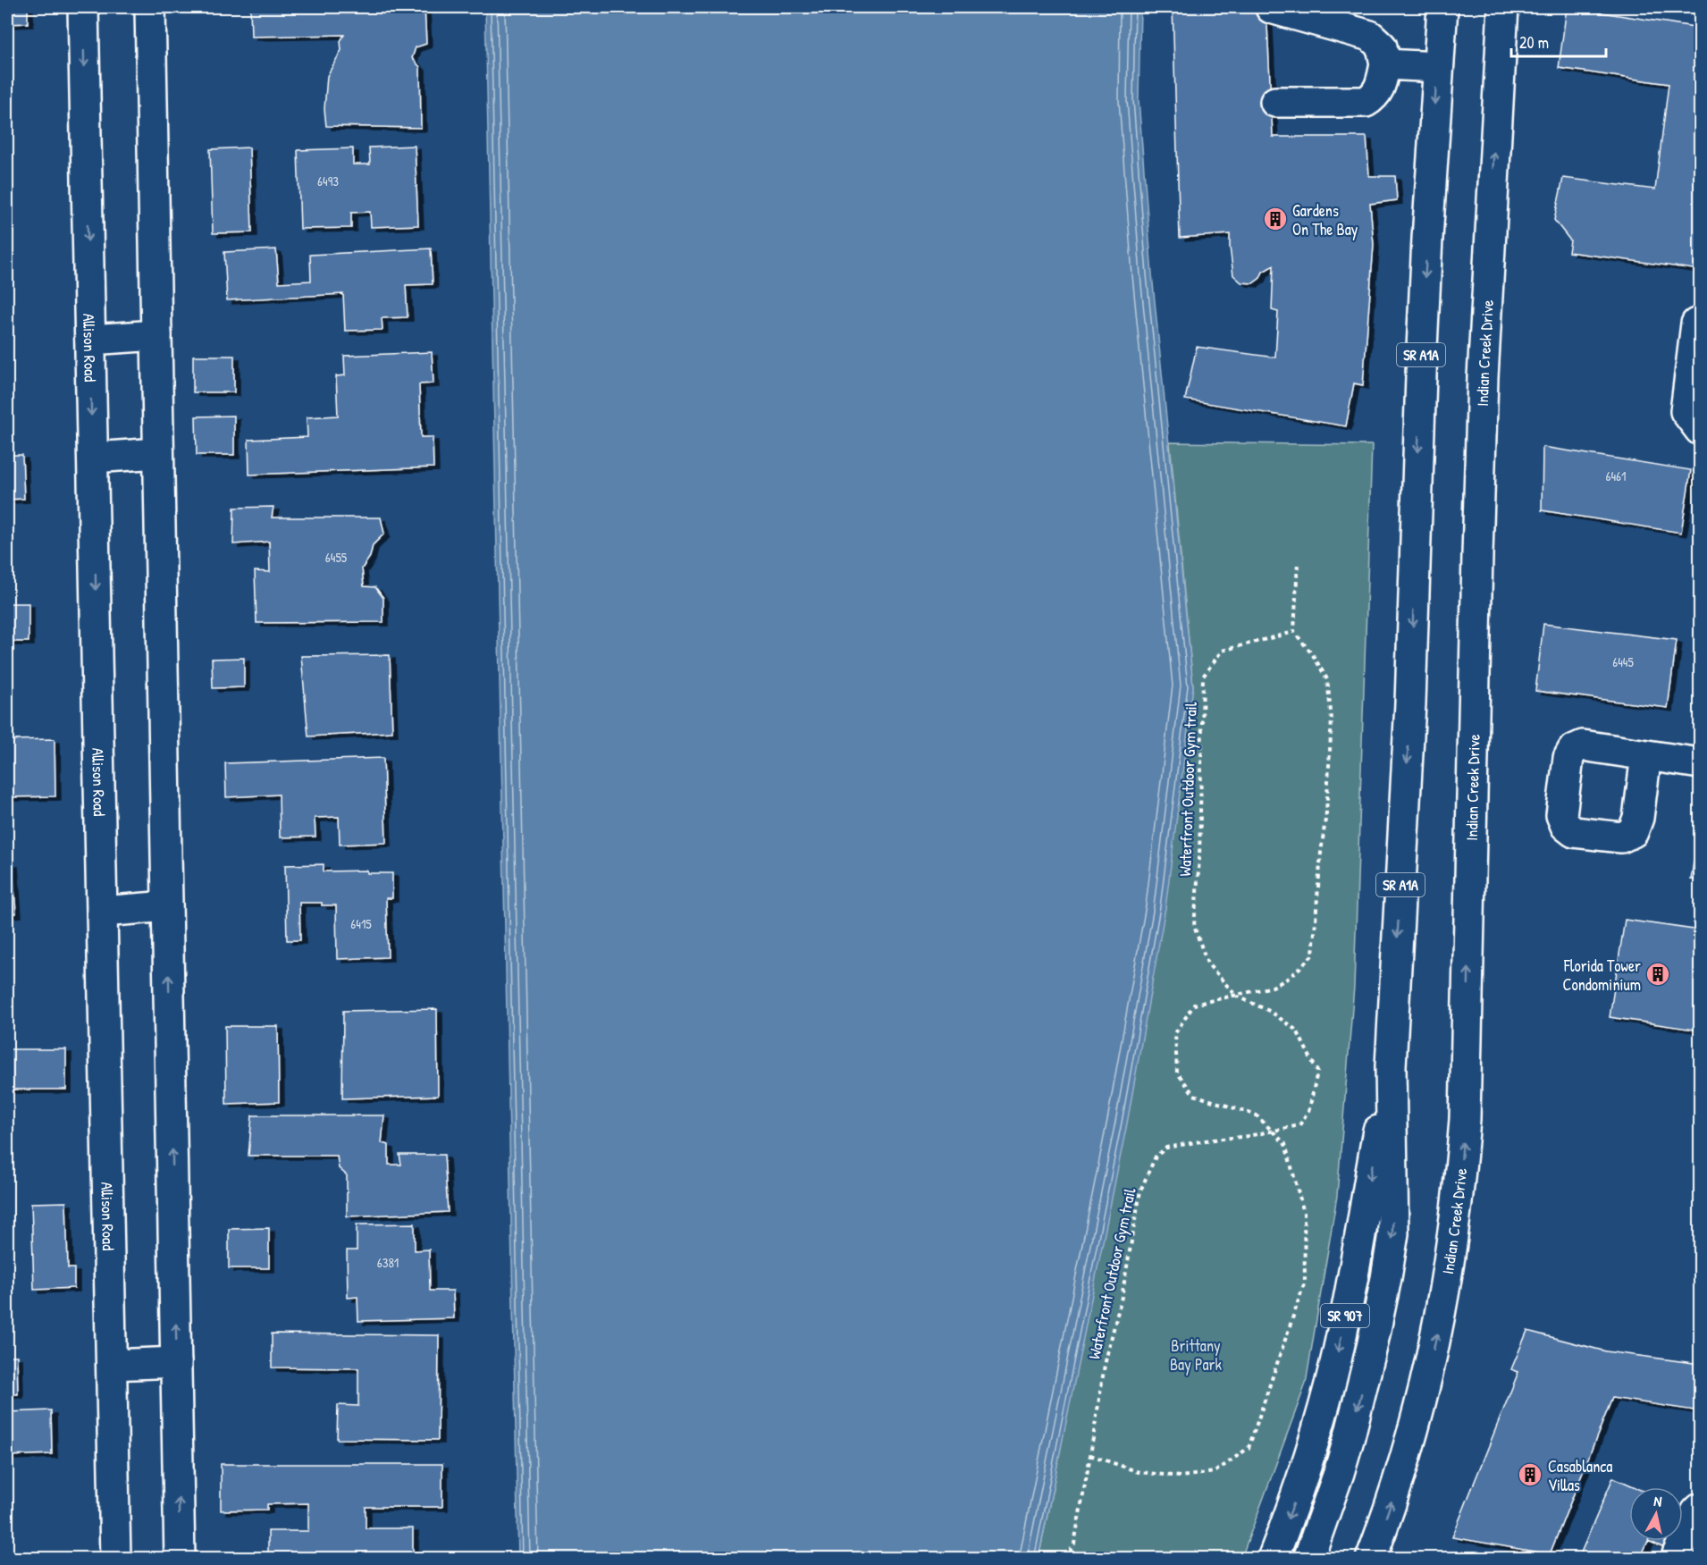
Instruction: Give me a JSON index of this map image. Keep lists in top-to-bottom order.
{
  "streets": {
    "main road": [
      "Allison Road",
      "Indian Creek Drive",
      "SR A1A",
      "SR 907"
    ],
    "path": ["Waterfront Outdoor Gym trail"]
  },
  "crossings": [
    ["SR A1A", "SR 907"]
  ],
  "parks": ["Brittany Bay Park"],
  "places": {
    "building": ["Gardens On The Bay", "Florida Tower Condominium", "Casablanca Villas"]
  },
  "house_numbers": [
    "6493",
    "6461",
    "6455",
    "6445",
    "6415",
    "6381"
  ],
  "scale_bar": "20 m",
  "north": "top"
}
